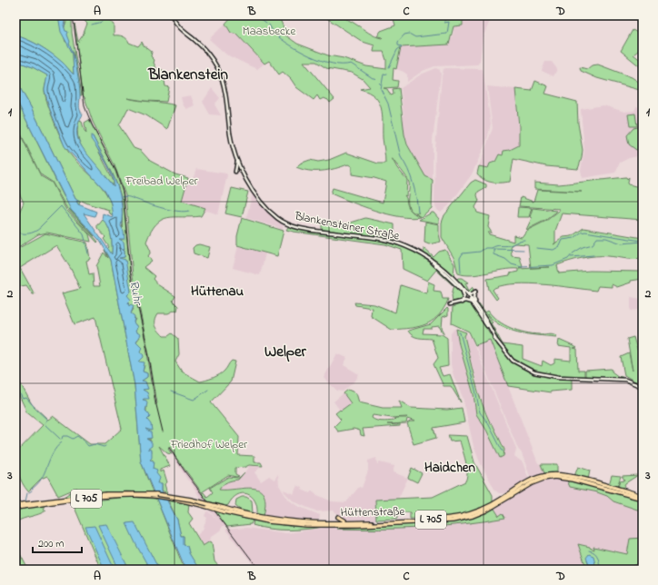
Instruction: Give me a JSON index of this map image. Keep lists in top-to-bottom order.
{
  "streets": {
    "main road": ["Blankensteiner Straße", "L 705", "Hüttenstraße"]
  },
  "crossings": [
    ["L 705", "Hüttenstraße"]
  ],
  "districts": [
    "Blankenstein",
    "Hüttenau",
    "Welper",
    "Haidchen"
  ],
  "water": ["Ruhr"],
  "parks": ["Maasbecke", "Freibad Welper", "Friedhof Welper"],
  "scale_bar": "200 m",
  "grid": {
    "columns": [
      "A",
      "B",
      "C",
      "D"
    ],
    "rows": ["1", "2", "3"]
  }
}
